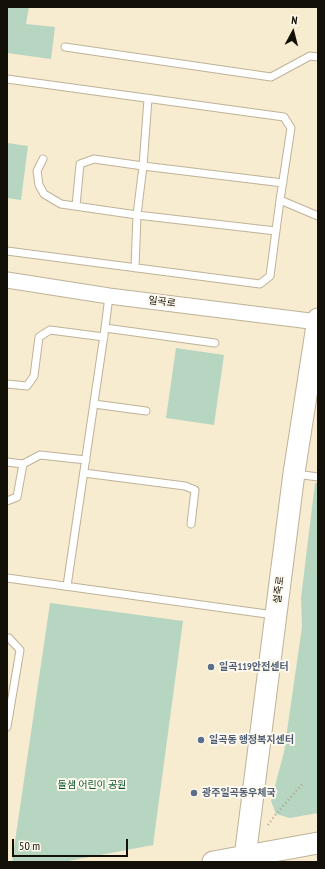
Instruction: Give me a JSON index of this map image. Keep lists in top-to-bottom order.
{
  "streets": {
    "main road": ["설죽로"],
    "street": ["일곡로"]
  },
  "crossings": [
    ["일곡로", "설죽로"]
  ],
  "parks": ["돌샘 어린이 공원"],
  "places": ["일곡119안전센터", "일곡동 행정복지센터", "광주일곡동우체국"],
  "scale_bar": "50 m",
  "north": "top"
}
